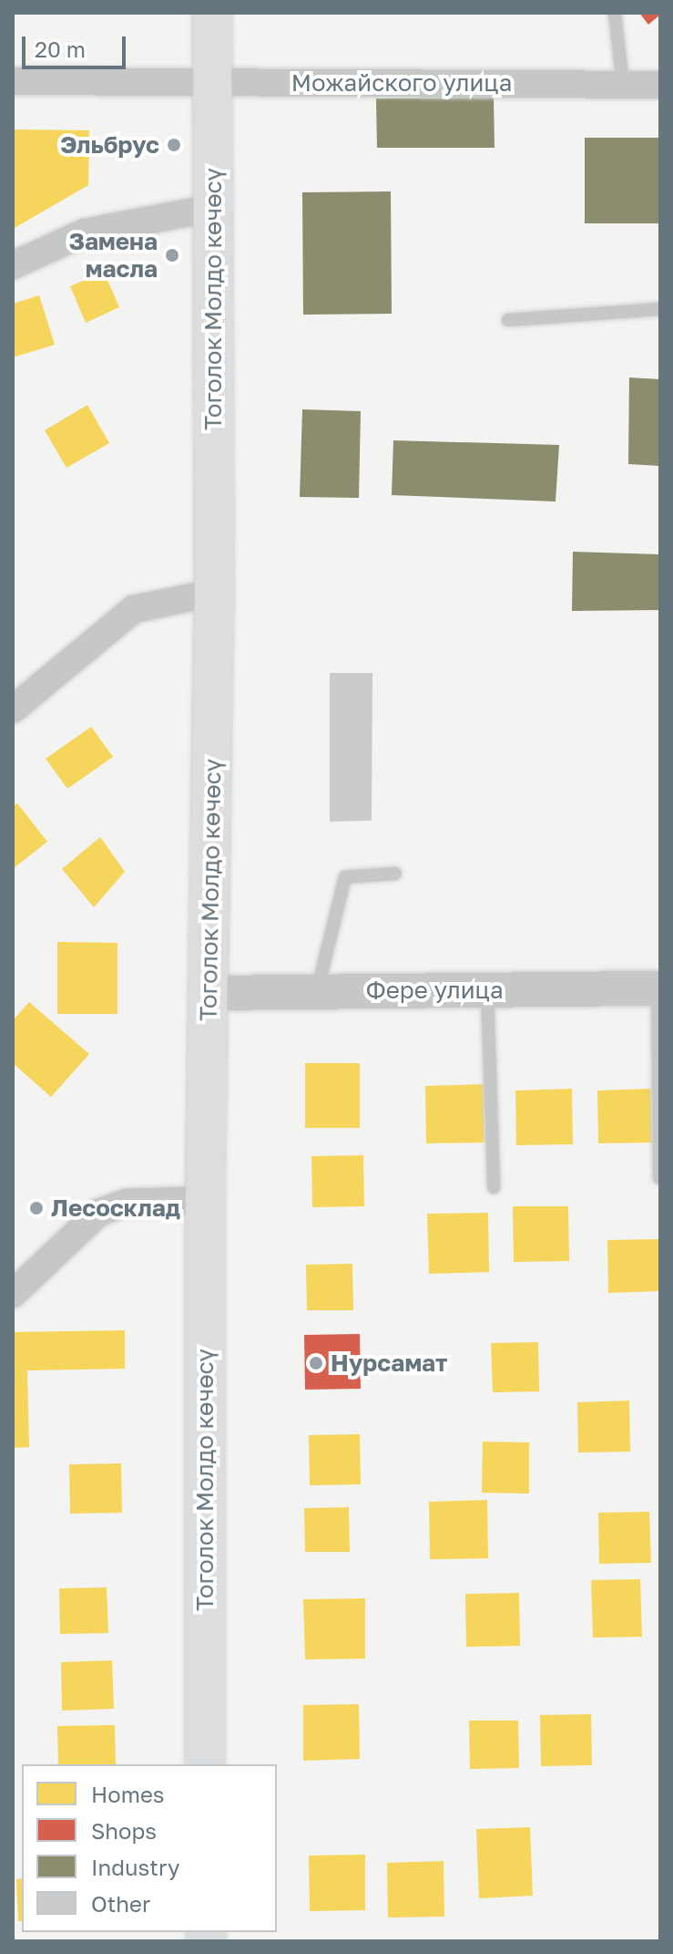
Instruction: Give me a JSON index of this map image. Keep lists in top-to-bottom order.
{
  "streets": {
    "main road": ["Тоголок Молдо көчөсү"],
    "street": ["Можайского улица", "Фере улица"]
  },
  "crossings": [
    ["Можайского улица", "Тоголок Молдо көчөсү"],
    ["Тоголок Молдо көчөсү", "Фере улица"]
  ],
  "places": [
    "Эльбрус",
    "Замена масла",
    "Лесосклад",
    "Нурсамат"
  ],
  "legend": [
    "Homes",
    "Shops",
    "Industry",
    "Other"
  ],
  "scale_bar": "20 m"
}
